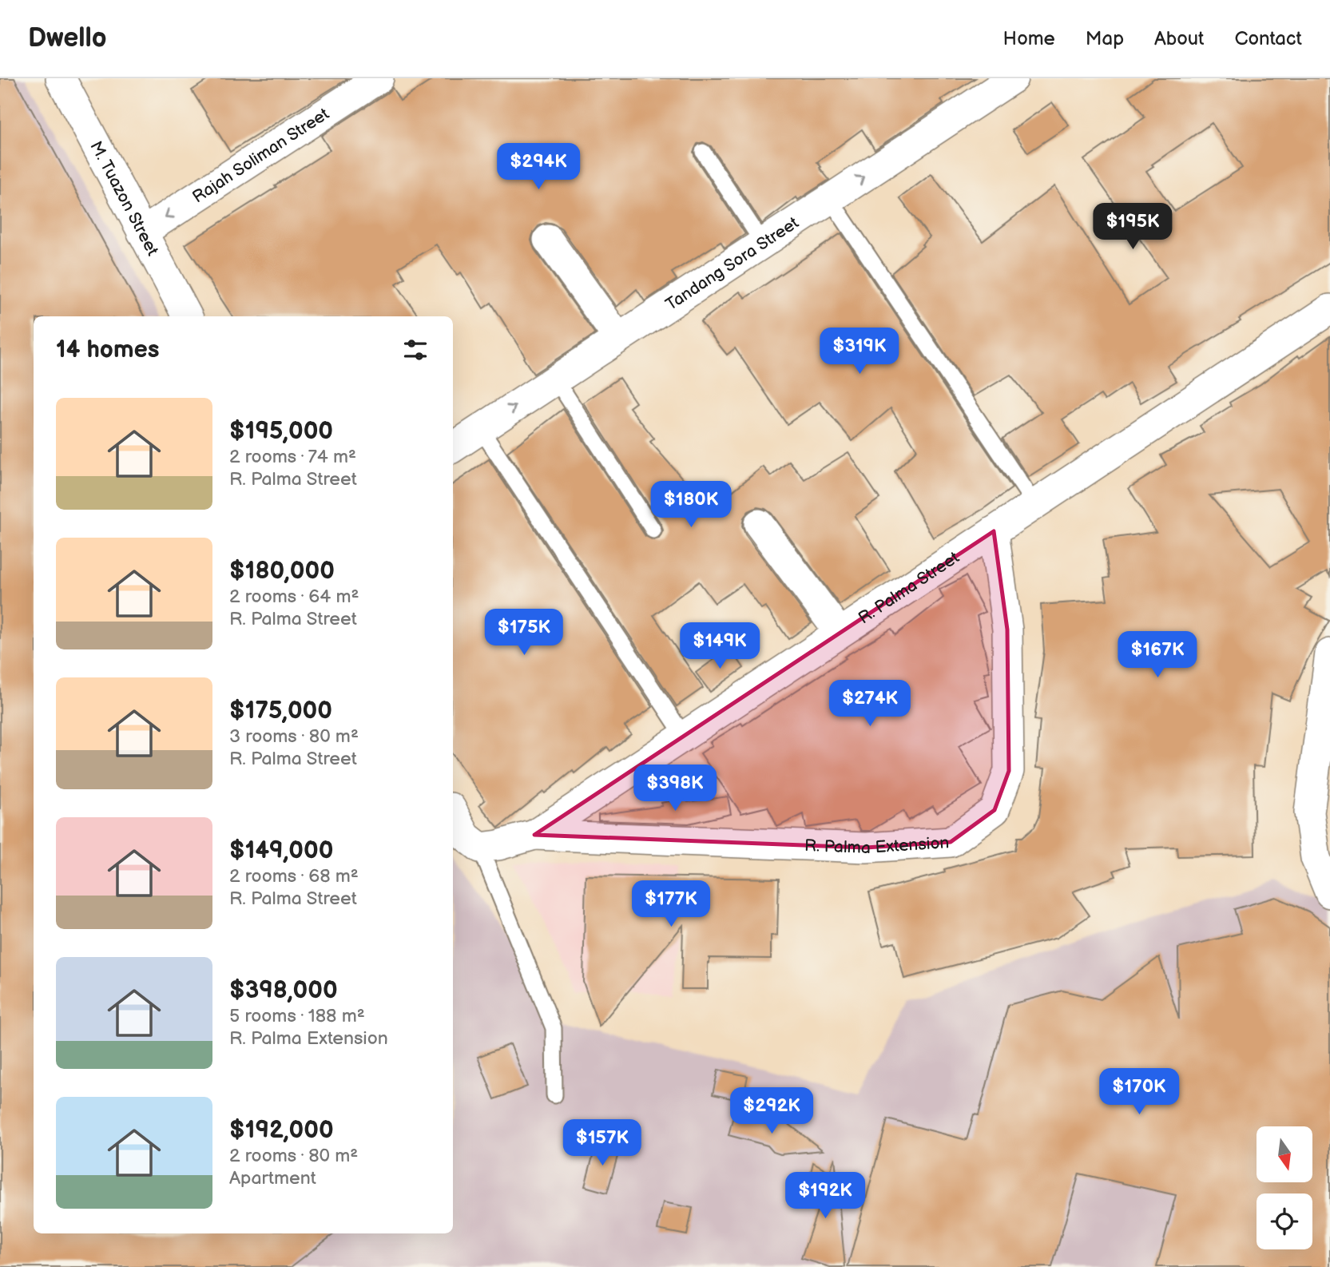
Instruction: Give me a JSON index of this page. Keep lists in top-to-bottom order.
{
  "streets": {
    "street": [
      "Rajah Soliman Street",
      "M. Tuazon Street",
      "Tandang Sora Street",
      "R. Palma Street",
      "R. Palma Extension"
    ]
  },
  "crossings": [
    ["Rajah Soliman Street", "M. Tuazon Street"],
    ["R. Palma Street", "R. Palma Extension"]
  ],
  "one_way": ["Rajah Soliman Street", "Tandang Sora Street"],
  "north": "bottom",
  "page": {
    "header": "Dwello",
    "nav": [
      "Home",
      "Map",
      "About",
      "Contact"
    ],
    "price": [
      "$294K",
      "$195K",
      "$319K",
      "$180K",
      "$175K",
      "$149K",
      "$167K",
      "$274K",
      "$398K",
      "$177K",
      "$170K",
      "$292K",
      "$157K",
      "$192K"
    ],
    "heading": "14 homes",
    "list": [
      {
        "name": "$195,000",
        "note": "2 rooms · 74 m² · R. Palma Street"
      },
      {
        "name": "$180,000",
        "note": "2 rooms · 64 m² · R. Palma Street"
      },
      {
        "name": "$175,000",
        "note": "3 rooms · 80 m² · R. Palma Street"
      },
      {
        "name": "$149,000",
        "note": "2 rooms · 68 m² · R. Palma Street"
      },
      {
        "name": "$398,000",
        "note": "5 rooms · 188 m² · R. Palma Extension"
      },
      {
        "name": "$192,000",
        "note": "2 rooms · 80 m² · Apartment"
      }
    ]
  }
}
